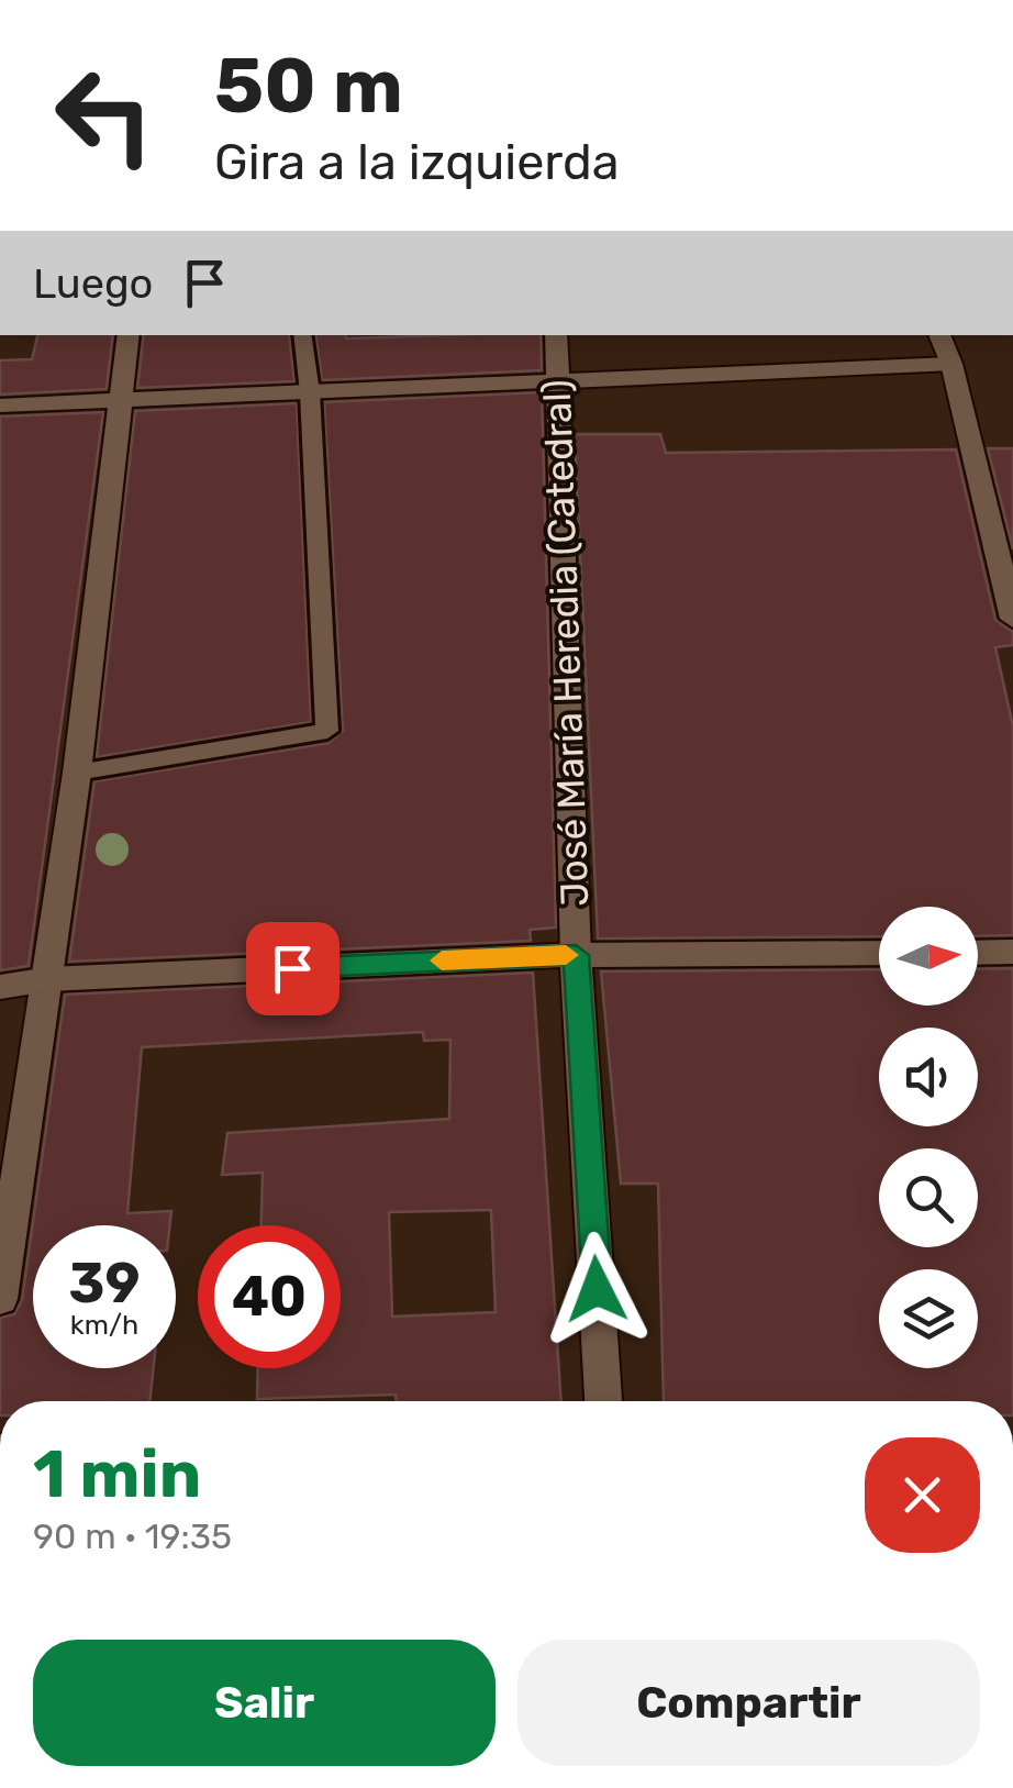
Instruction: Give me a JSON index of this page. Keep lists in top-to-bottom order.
{
  "streets": {
    "street": ["José María Heredia (Catedral)"]
  },
  "north": "right",
  "page": {
    "turn": ["50 m", "Gira a la izquierda"],
    "then": "Luego",
    "speed": "39 km/h",
    "limit": "40",
    "heading": ["1 min", "90 m · 19:35"],
    "buttons": ["Salir", "Compartir"]
  }
}
